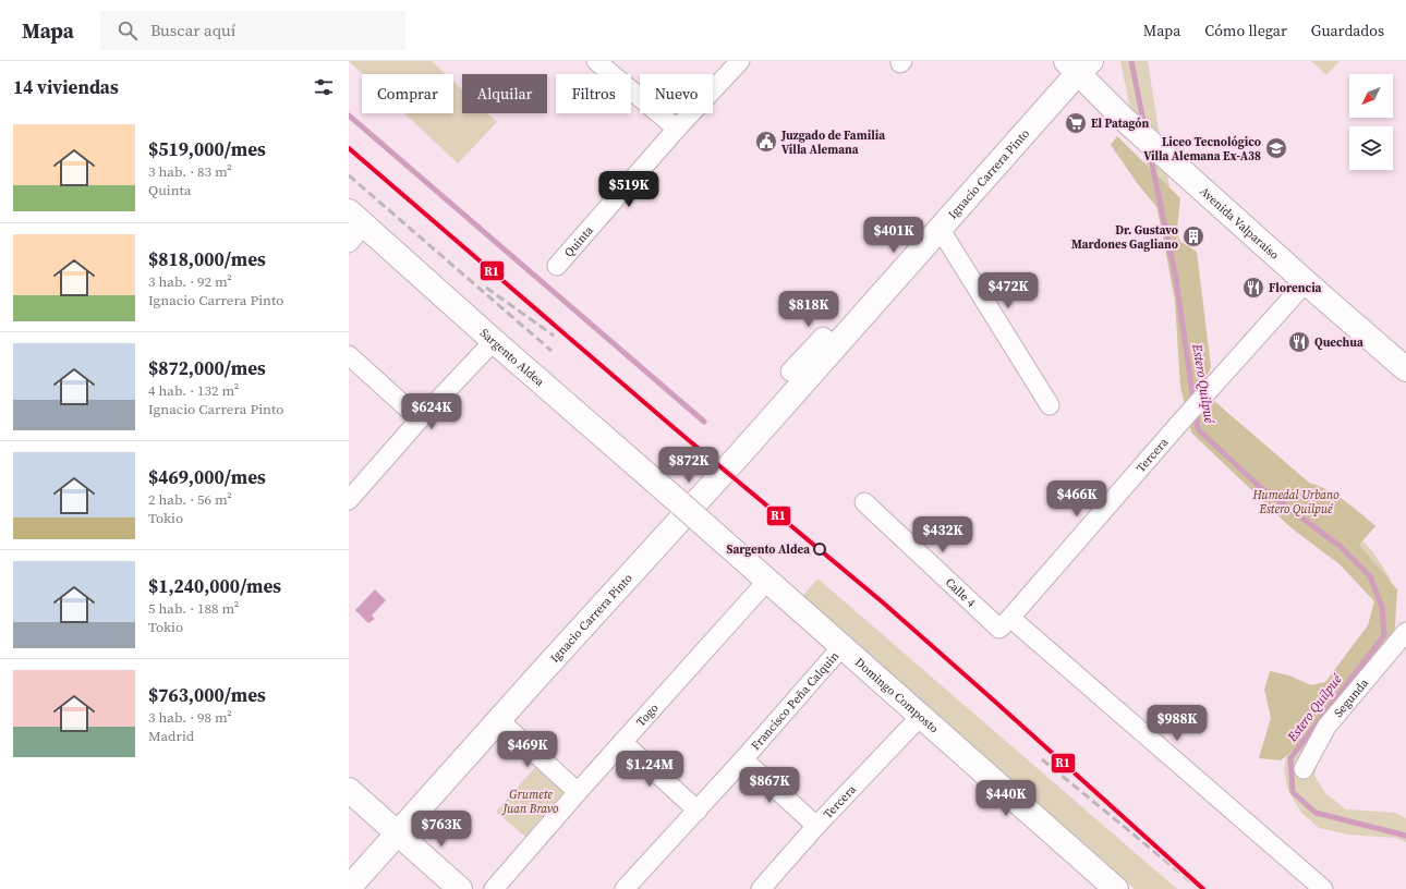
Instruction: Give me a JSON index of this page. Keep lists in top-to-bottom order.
{
  "streets": {
    "main road": [
      "Ignacio Carrera Pinto",
      "Avenida Valparaíso",
      "Sargento Aldea",
      "Domingo Composto"
    ],
    "street": [
      "Quinta",
      "Tercera",
      "Calle 4",
      "Segunda",
      "Francisco Peña Calquin",
      "Togo"
    ]
  },
  "crossings": [
    ["Ignacio Carrera Pinto", "Avenida Valparaíso"],
    ["Avenida Valparaíso", "Tercera"],
    ["Sargento Aldea", "Domingo Composto"],
    ["Tercera", "Calle 4"],
    ["Tercera", "Domingo Composto"],
    ["Domingo Composto", "Francisco Peña Calquin"],
    ["Domingo Composto", "Togo"]
  ],
  "water": ["Estero Quilpué"],
  "parks": ["Humedal Urbano Estero Quilpué", "Grumete Juan Bravo"],
  "places": {
    "supermarket": ["El Patagón"],
    "public building": ["Juzgado de Familia Villa Alemana"],
    "school or university": ["Liceo Tecnológico Villa Alemana Ex-A38"],
    "building": ["Dr. Gustavo Mardones Gagliano"],
    "restaurant": ["Florencia", "Quechua"],
    "other": ["Sargento Aldea"]
  },
  "lines": ["transit line R1"],
  "north": "bottom left",
  "page": {
    "header": "Mapa",
    "search": "Buscar aquí",
    "nav": ["Mapa", "Cómo llegar", "Guardados"],
    "heading": "14 viviendas",
    "chip": [
      "Comprar",
      "Alquilar",
      "Filtros",
      "Nuevo"
    ],
    "list": [
      {
        "name": "$519,000/mes",
        "note": "3 hab. · 83 m² · Quinta"
      },
      {
        "name": "$818,000/mes",
        "note": "3 hab. · 92 m² · Ignacio Carrera Pinto"
      },
      {
        "name": "$872,000/mes",
        "note": "4 hab. · 132 m² · Ignacio Carrera Pinto"
      },
      {
        "name": "$469,000/mes",
        "note": "2 hab. · 56 m² · Tokio"
      },
      {
        "name": "$1,240,000/mes",
        "note": "5 hab. · 188 m² · Tokio"
      },
      {
        "name": "$763,000/mes",
        "note": "3 hab. · 98 m² · Madrid"
      }
    ],
    "price": [
      "$519K",
      "$401K",
      "$472K",
      "$818K",
      "$624K",
      "$872K",
      "$466K",
      "$432K",
      "$988K",
      "$469K",
      "$1.24M",
      "$867K",
      "$440K",
      "$763K"
    ]
  }
}
